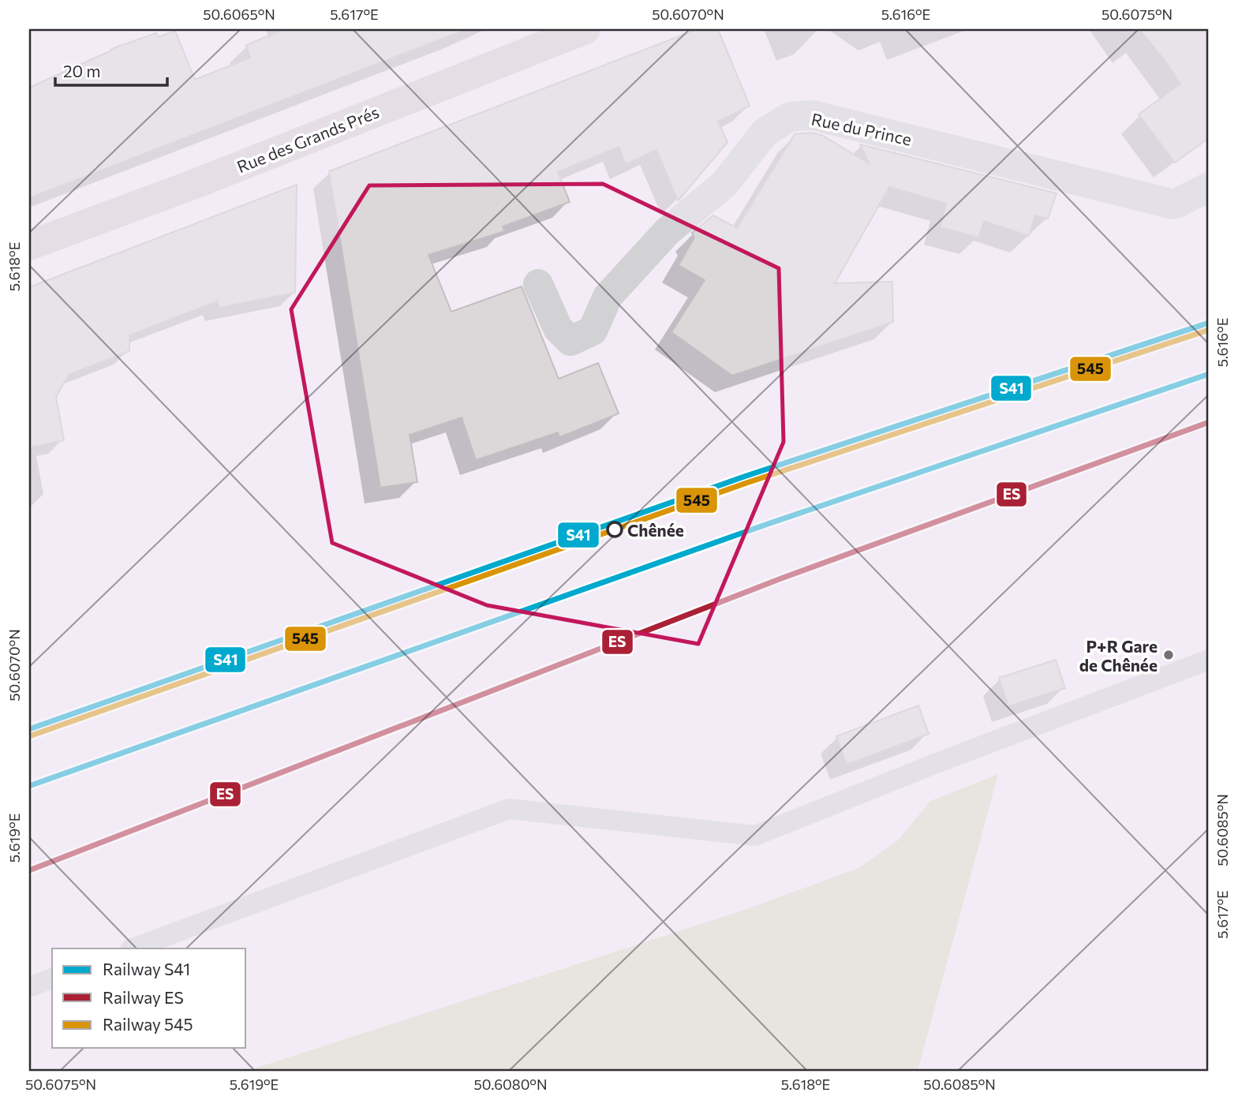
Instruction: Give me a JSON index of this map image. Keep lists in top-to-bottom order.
{
  "streets": {
    "main road": ["Rue des Grands Prés"],
    "street": ["Rue du Prince"]
  },
  "places": ["Chênée", "P+R Gare de Chênée"],
  "lines": ["rail line S41", "rail line 545", "rail line ES"],
  "legend": ["Railway S41", "Railway ES", "Railway 545"],
  "scale_bar": "20 m",
  "coordinates": [
    "50.6065°N",
    "5.617°E",
    "50.6070°N",
    "5.616°E",
    "50.6075°N",
    "5.618°E",
    "50.6085°N",
    "5.619°E",
    "50.6080°N"
  ]
}
